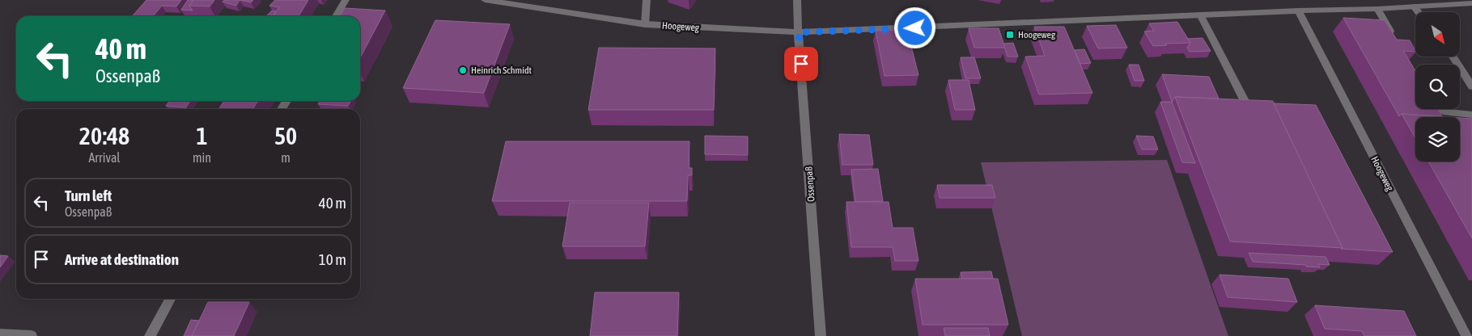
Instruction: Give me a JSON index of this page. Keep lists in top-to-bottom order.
{
  "streets": {
    "street": ["Hoogeweg", "Ossenpaß"]
  },
  "crossings": [
    ["Hoogeweg", "Ossenpaß"]
  ],
  "places": {
    "transit": ["Hoogeweg"],
    "other": ["Heinrich Schmidt"]
  },
  "north": "bottom right",
  "page": {
    "turn": ["40 m", "Ossenpaß"],
    "eta": [
      "20:48",
      "Arrival",
      "1",
      "min",
      "50",
      "m"
    ],
    "list": [
      {
        "name": "Turn left",
        "note": "Ossenpaß",
        "value": "40 m"
      },
      {
        "name": "Arrive at destination",
        "value": "10 m"
      }
    ]
  }
}
